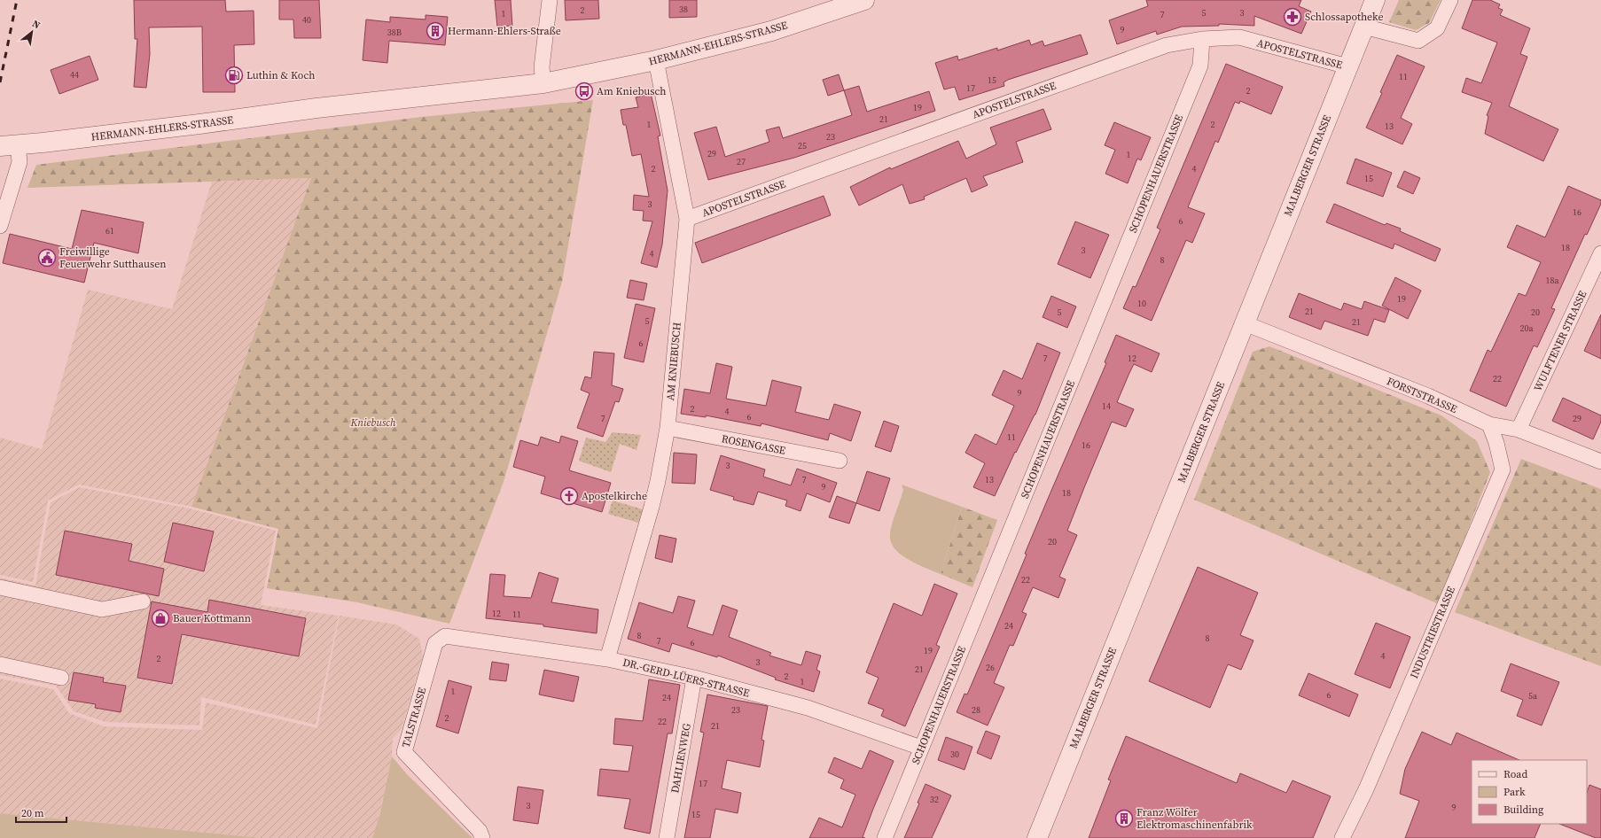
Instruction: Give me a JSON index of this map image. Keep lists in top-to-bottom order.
{
  "streets": {
    "street": [
      "HERMANN-EHLERS-STRASSE",
      "APOSTELSTRASSE",
      "MALBERGER STRASSE",
      "SCHOPENHAUERSTRASSE",
      "WULFTENER STRASSE",
      "AM KNIEBUSCH",
      "FORSTSTRASSE",
      "ROSENGASSE",
      "INDUSTRIESTRASSE",
      "DR.-GERD-LÜERS-STRASSE",
      "TALSTRASSE",
      "DAHLIENWEG"
    ]
  },
  "crossings": [
    ["HERMANN-EHLERS-STRASSE", "AM KNIEBUSCH"],
    ["APOSTELSTRASSE", "MALBERGER STRASSE"],
    ["APOSTELSTRASSE", "SCHOPENHAUERSTRASSE"],
    ["APOSTELSTRASSE", "AM KNIEBUSCH"],
    ["MALBERGER STRASSE", "FORSTSTRASSE"],
    ["SCHOPENHAUERSTRASSE", "DR.-GERD-LÜERS-STRASSE"],
    ["WULFTENER STRASSE", "FORSTSTRASSE"],
    ["AM KNIEBUSCH", "ROSENGASSE"],
    ["AM KNIEBUSCH", "DR.-GERD-LÜERS-STRASSE"],
    ["FORSTSTRASSE", "INDUSTRIESTRASSE"],
    ["DR.-GERD-LÜERS-STRASSE", "TALSTRASSE"],
    ["DR.-GERD-LÜERS-STRASSE", "DAHLIENWEG"]
  ],
  "parks": ["Kniebusch"],
  "places": {
    "pharmacy": ["Schlossapotheke"],
    "building": ["Hermann-Ehlers-Straße", "Franz Wölfer Elektromaschinenfabrik"],
    "fuel station": ["Luthin & Koch"],
    "bus stop": ["Am Kniebusch"],
    "public building": ["Freiwillige Feuerwehr Sutthausen"],
    "church": ["Apostelkirche"],
    "shop": ["Bauer Kottmann"]
  },
  "house_numbers": [
    "38",
    "2",
    "5",
    "3",
    "1",
    "7",
    "40",
    "9",
    "38B",
    "44",
    "11",
    "15",
    "17",
    "2",
    "19",
    "21",
    "1",
    "2",
    "13",
    "23",
    "25",
    "29",
    "1",
    "27",
    "2",
    "4",
    "15",
    "3",
    "16",
    "6",
    "61",
    "18",
    "3",
    "4",
    "8",
    "18a",
    "19",
    "10",
    "21",
    "5",
    "20",
    "5",
    "21",
    "20a",
    "6",
    "7",
    "12",
    "22",
    "9",
    "14",
    "2",
    "4",
    "6",
    "7",
    "29",
    "11",
    "16",
    "3",
    "7",
    "13",
    "9",
    "18",
    "20",
    "22",
    "12",
    "11",
    "24",
    "8",
    "8",
    "7",
    "6",
    "19",
    "4",
    "2",
    "3",
    "26",
    "21",
    "2",
    "1",
    "1",
    "6",
    "5a",
    "24",
    "23",
    "28",
    "2",
    "22",
    "21",
    "30",
    "17",
    "32",
    "3",
    "9",
    "15"
  ],
  "legend": ["Road", "Park", "Building"],
  "scale_bar": "20 m",
  "north": "top right"
}
